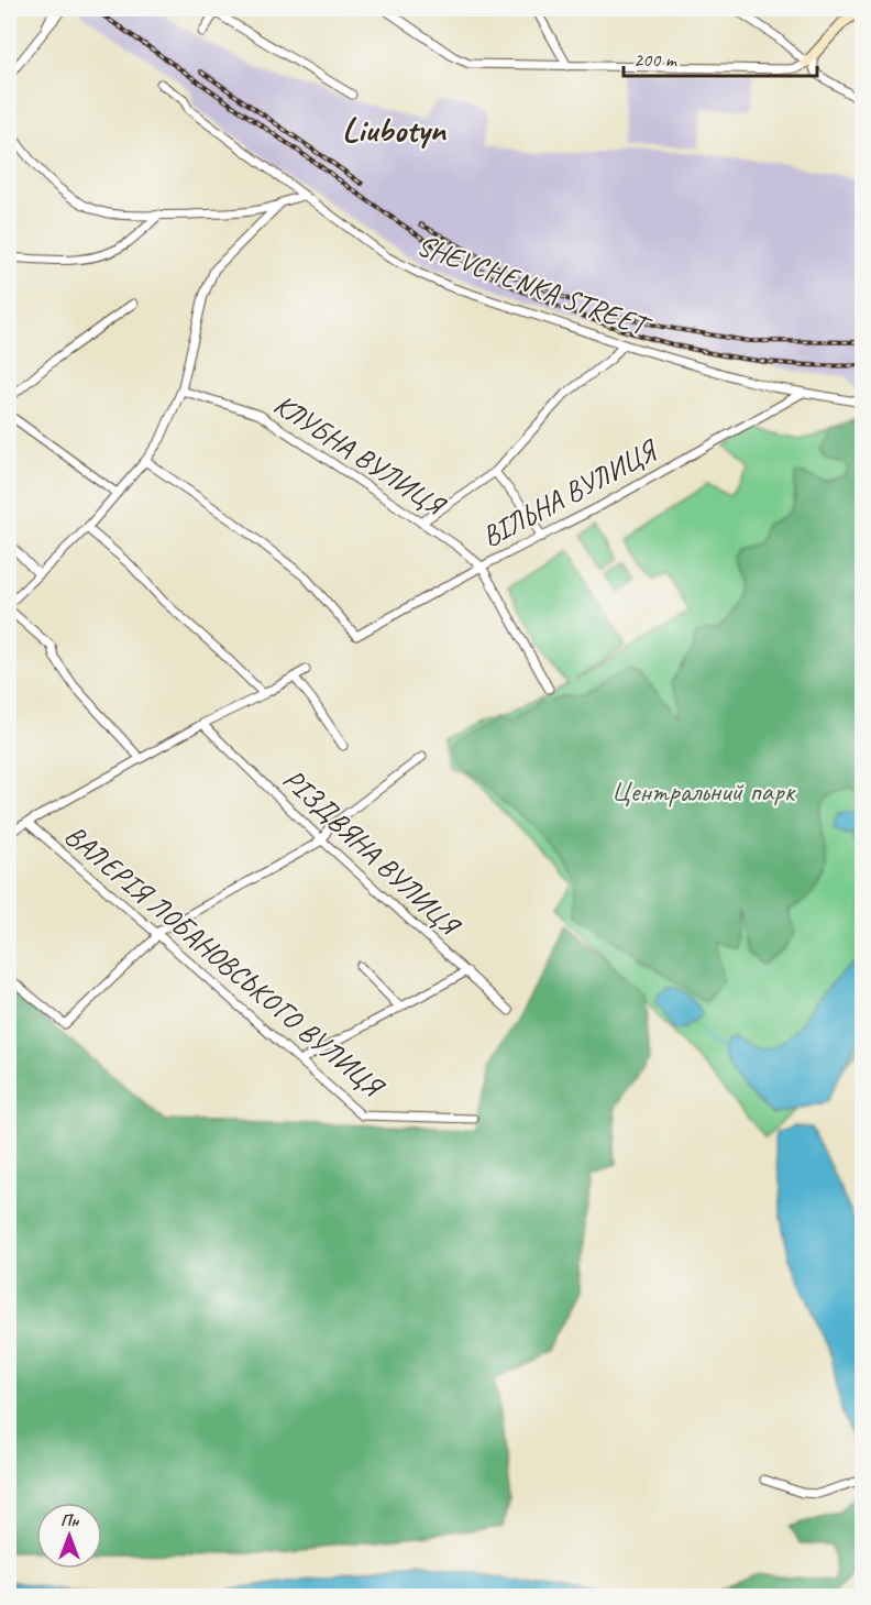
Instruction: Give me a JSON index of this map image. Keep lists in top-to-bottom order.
{
  "streets": {
    "street": [
      "SHEVCHENKA STREET",
      "КЛУБНА ВУЛИЦЯ",
      "ВІЛЬНА ВУЛИЦЯ",
      "РІЗДВЯНА ВУЛИЦЯ",
      "ВАЛЕРІЯ ЛОБАНОВСЬКОГО ВУЛИЦЯ"
    ]
  },
  "crossings": [
    ["SHEVCHENKA STREET", "ВІЛЬНА ВУЛИЦЯ"],
    ["КЛУБНА ВУЛИЦЯ", "ВІЛЬНА ВУЛИЦЯ"]
  ],
  "districts": ["Liubotyn"],
  "parks": ["Центральний парк"],
  "scale_bar": "200 m",
  "north": "top"
}
